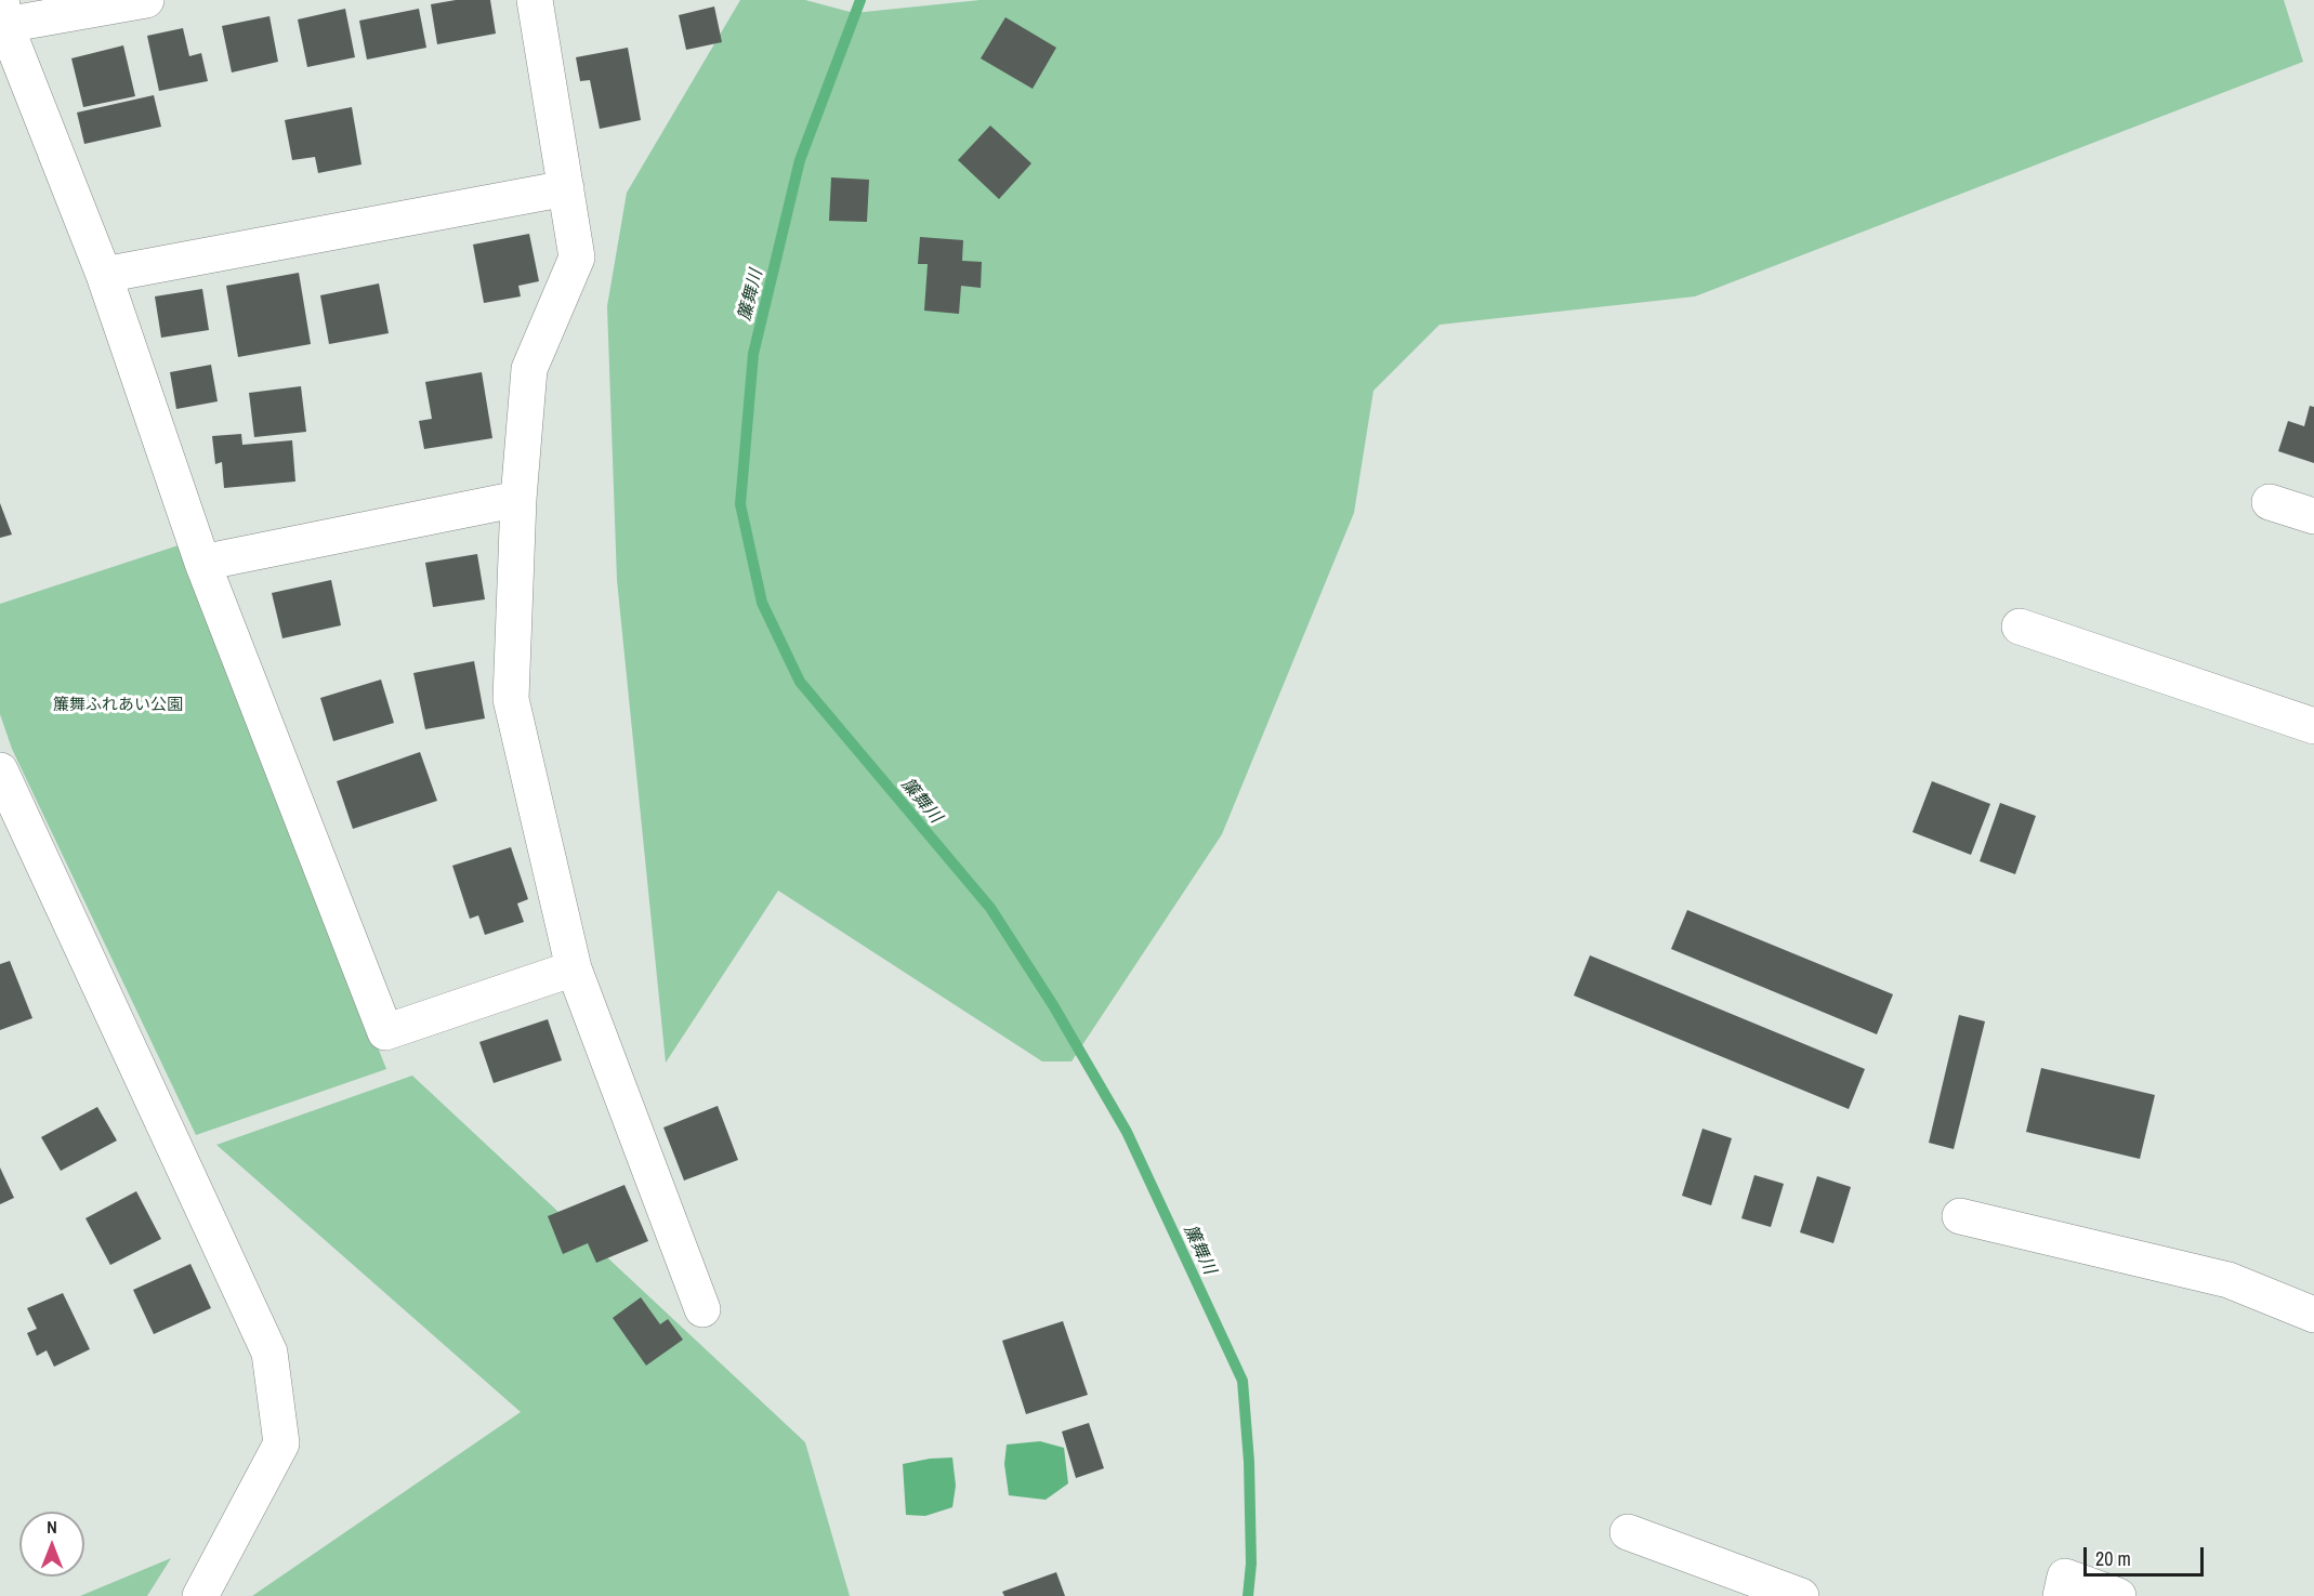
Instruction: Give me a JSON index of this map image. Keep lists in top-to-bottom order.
{
  "water": ["簾舞川"],
  "parks": ["簾舞ふれあい公園"],
  "scale_bar": "20 m",
  "north": "top"
}
